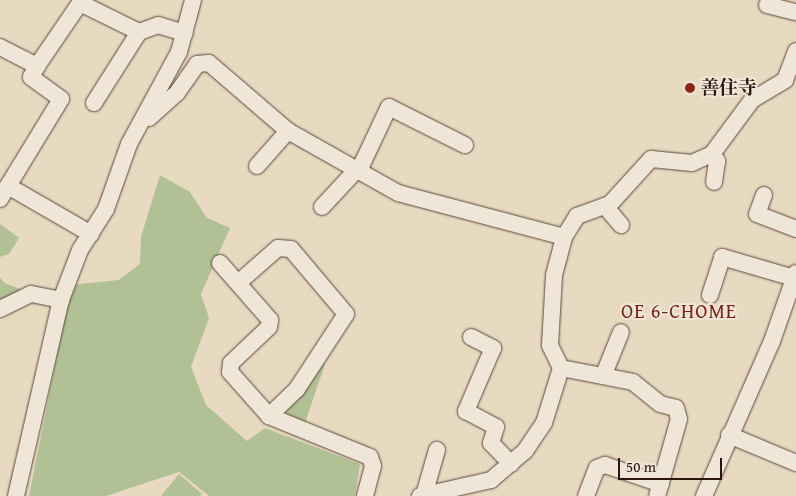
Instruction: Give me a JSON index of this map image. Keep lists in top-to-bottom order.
{
  "districts": ["OE 6-CHOME"],
  "places": ["善住寺"],
  "scale_bar": "50 m"
}
